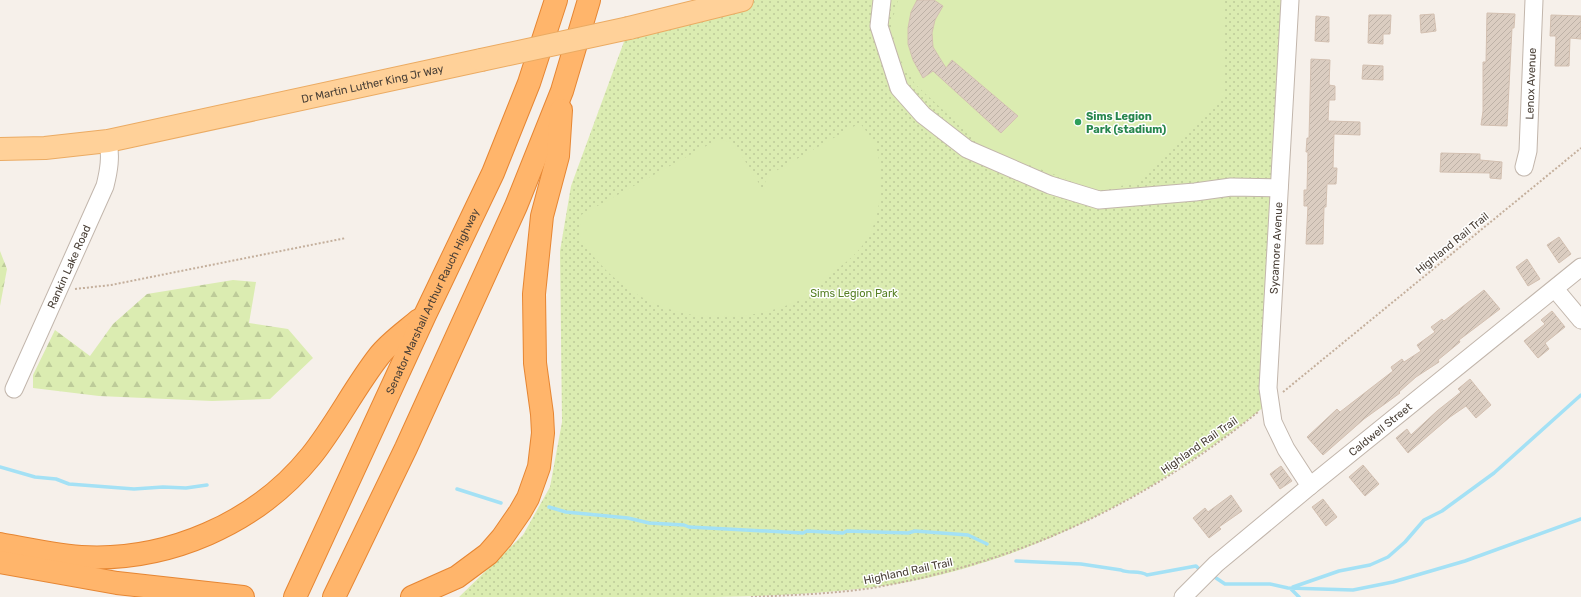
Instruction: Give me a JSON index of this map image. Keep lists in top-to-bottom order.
{
  "streets": {
    "highway": ["Senator Marshall Arthur Rauch Highway"],
    "main road": ["Dr Martin Luther King Jr Way"],
    "street": [
      "Lenox Avenue",
      "Sycamore Avenue",
      "Rankin Lake Road",
      "Caldwell Street"
    ],
    "path": ["Highland Rail Trail"]
  },
  "crossings": [
    ["Dr Martin Luther King Jr Way", "Rankin Lake Road"],
    ["Highland Rail Trail", "Sycamore Avenue"],
    ["Sycamore Avenue", "Caldwell Street"]
  ],
  "parks": ["Sims Legion Park"],
  "places": ["Sims Legion Park (stadium)"]
}
